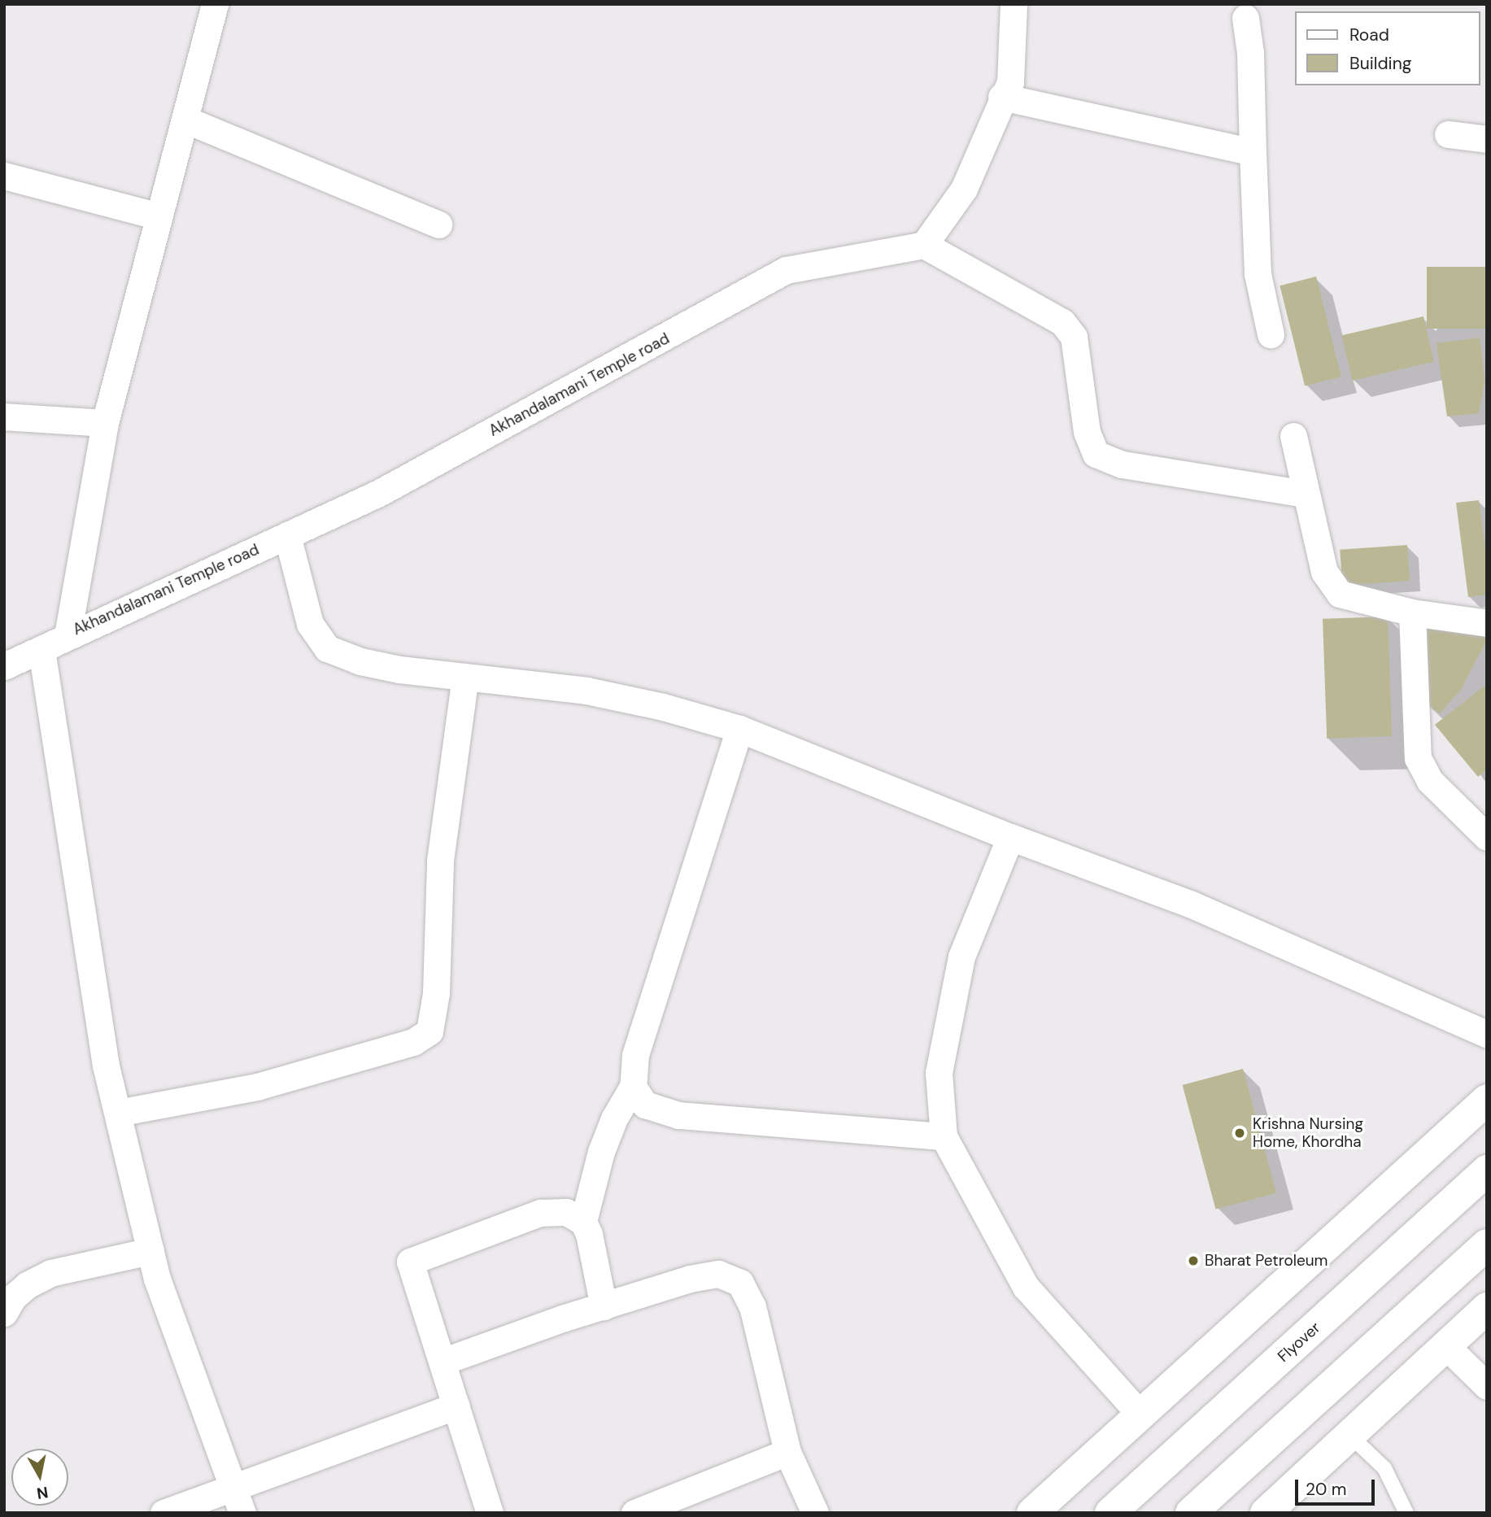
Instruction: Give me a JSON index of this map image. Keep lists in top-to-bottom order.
{
  "streets": {
    "main road": ["Flyover"],
    "street": ["Akhandalamani Temple road"]
  },
  "places": ["Krishna Nursing Home, Khordha", "Bharat Petroleum"],
  "legend": ["Road", "Building"],
  "scale_bar": "20 m",
  "north": "bottom"
}
